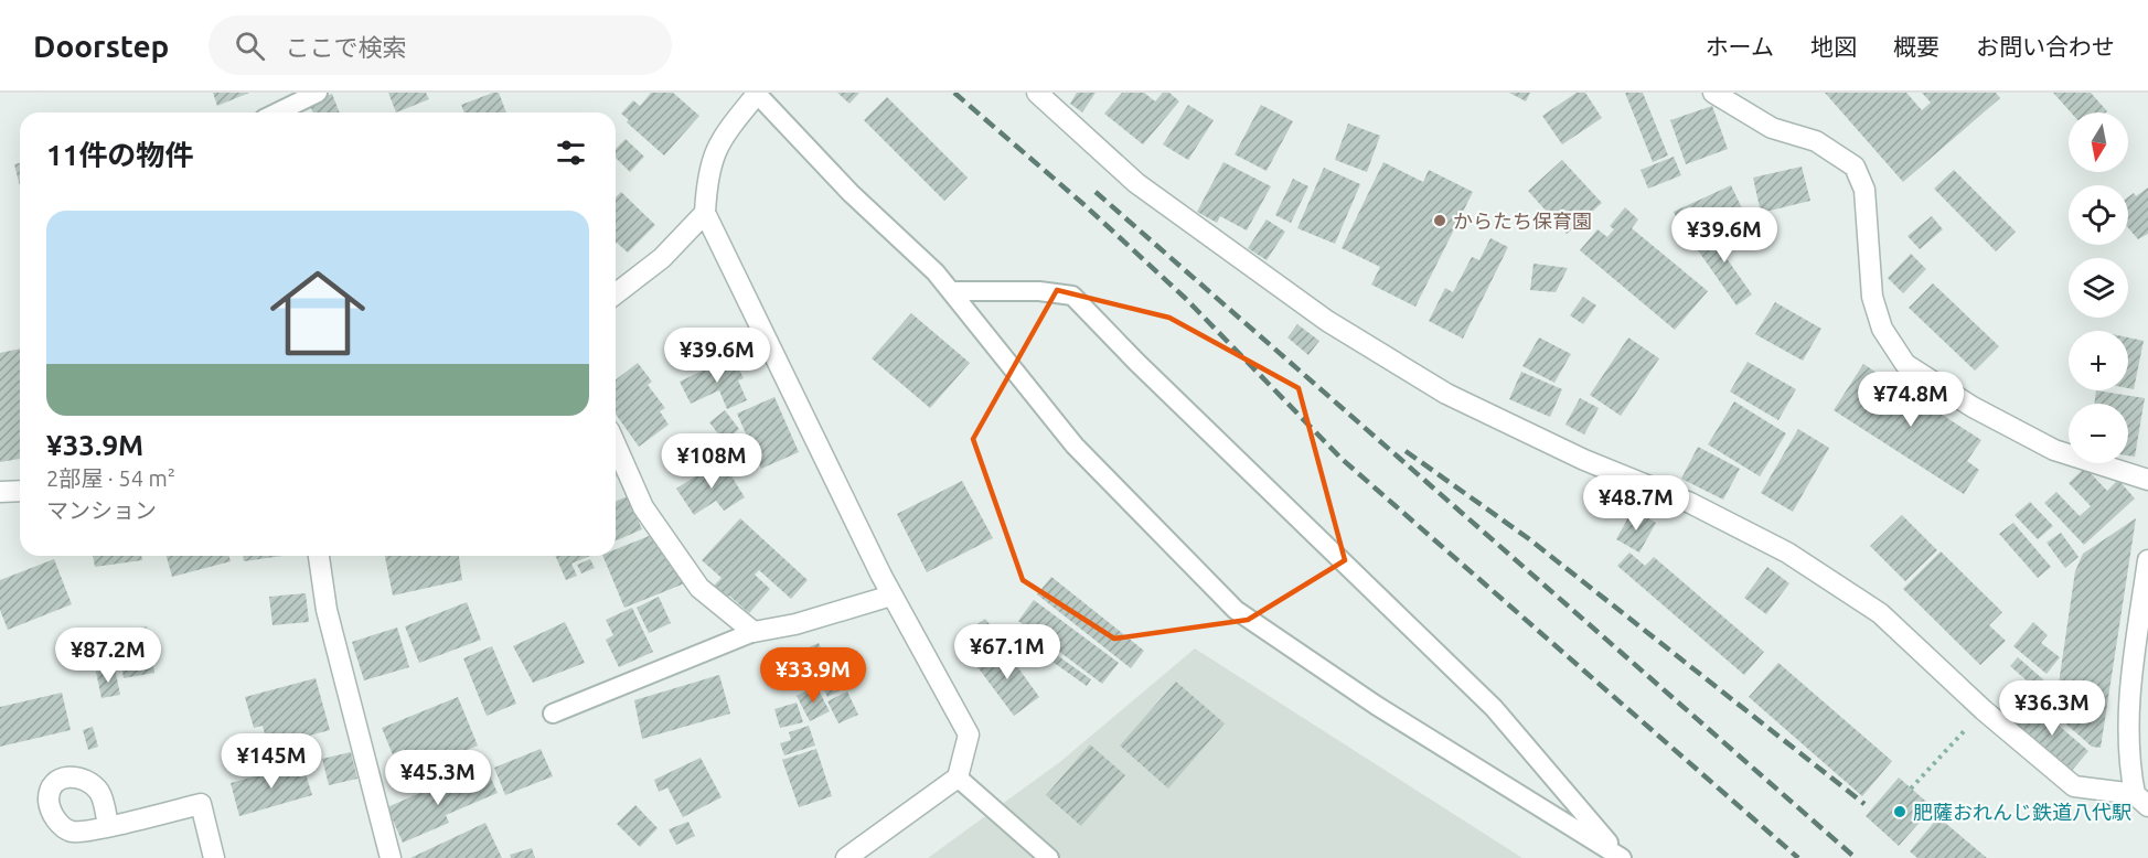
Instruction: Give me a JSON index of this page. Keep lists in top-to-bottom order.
{
  "places": ["からたち保育園", "肥薩おれんじ鉄道八代駅"],
  "north": "bottom",
  "page": {
    "header": "Doorstep",
    "search": "ここで検索",
    "nav": [
      "ホーム",
      "地図",
      "概要",
      "お問い合わせ"
    ],
    "map_buttons": ["+", "−"],
    "heading": "11件の物件",
    "list": [
      {
        "name": "¥33.9M",
        "note": "2部屋 · 54 m² · マンション"
      }
    ],
    "price": [
      "¥39.6M",
      "¥39.6M",
      "¥74.8M",
      "¥108M",
      "¥48.7M",
      "¥67.1M",
      "¥87.2M",
      "¥33.9M",
      "¥36.3M",
      "¥145M",
      "¥45.3M"
    ]
  }
}
